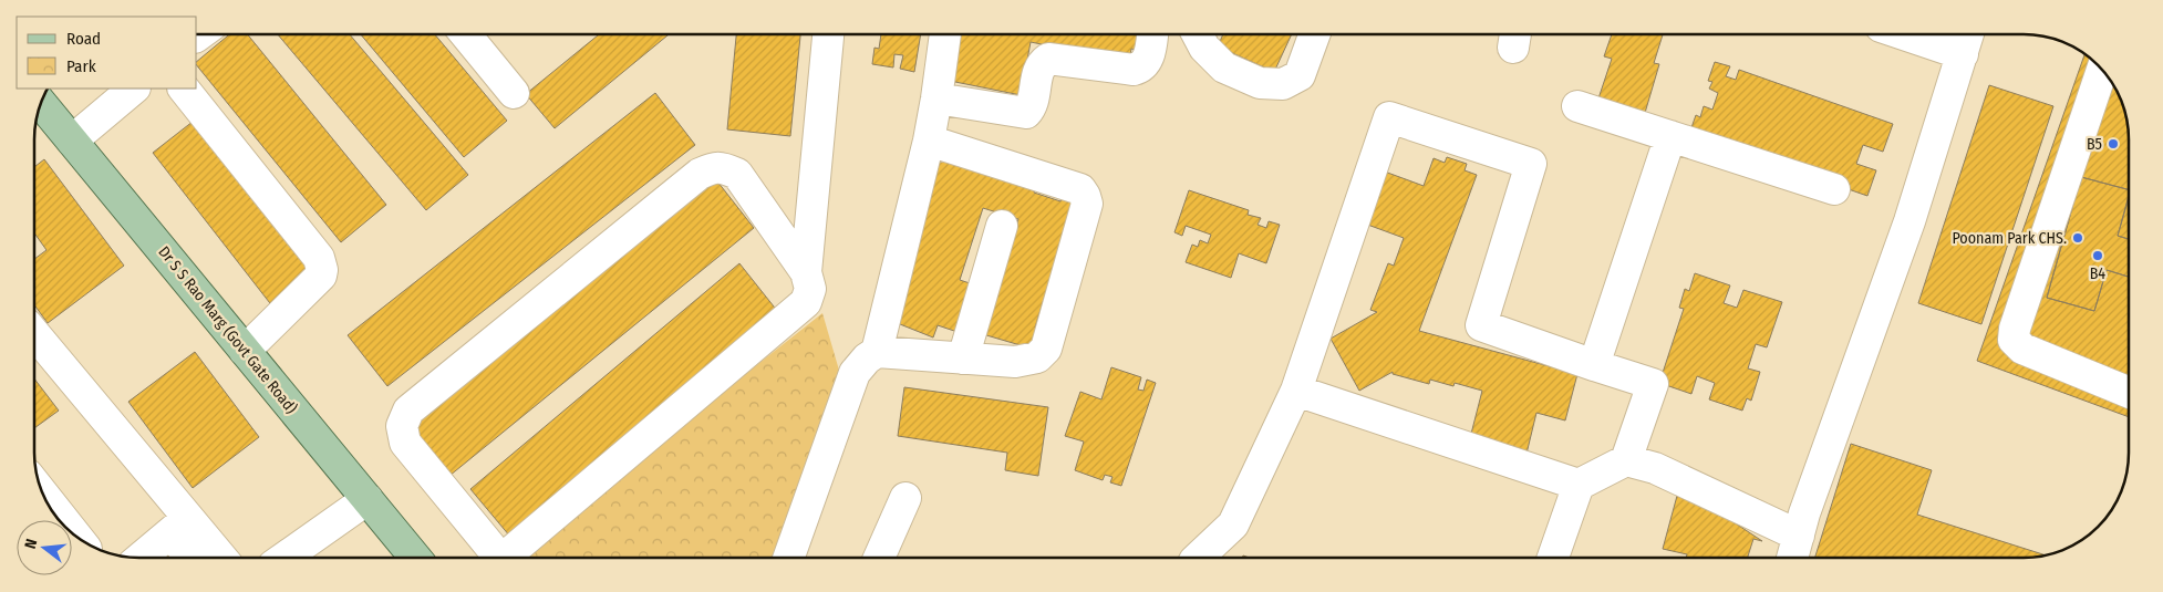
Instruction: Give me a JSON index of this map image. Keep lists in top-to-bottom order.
{
  "streets": {
    "main road": ["Dr S S Rao Marg (Govt Gate Road)"]
  },
  "places": ["B5", "Poonam Park CHS.", "B4"],
  "legend": ["Road", "Park"],
  "north": "left"
}
